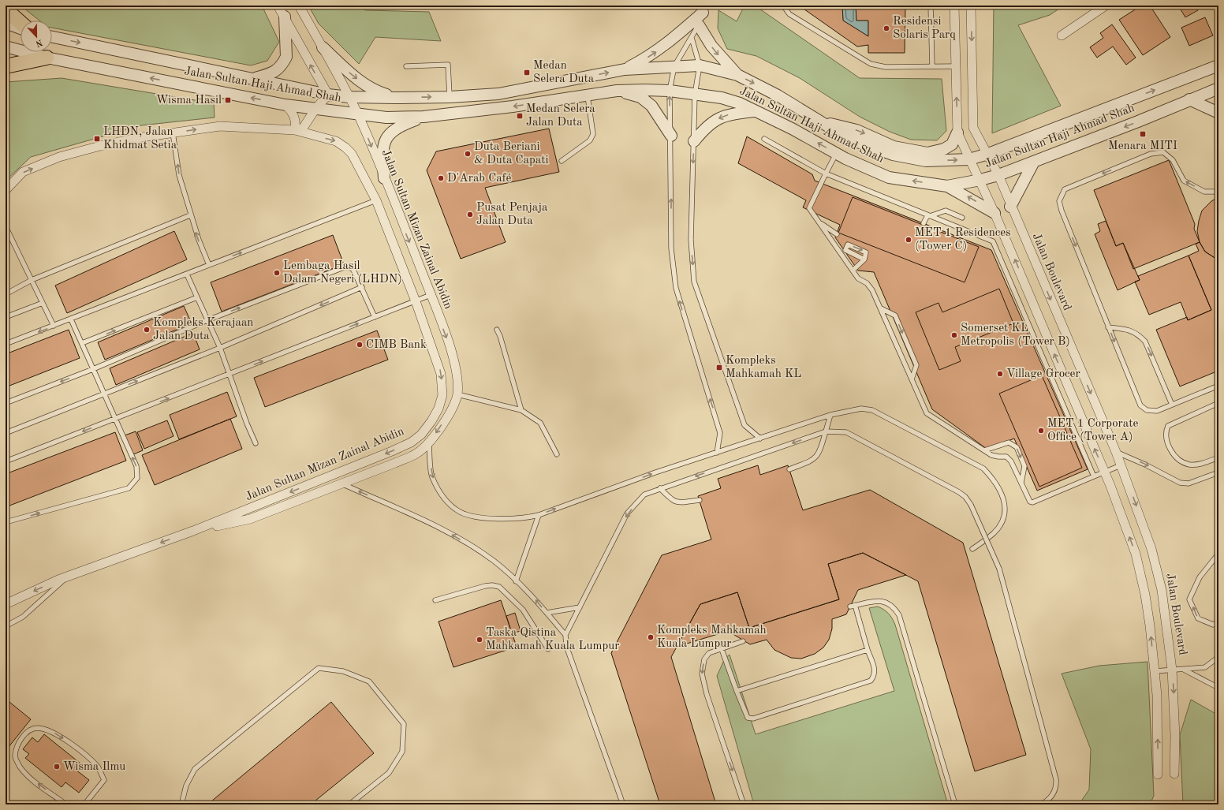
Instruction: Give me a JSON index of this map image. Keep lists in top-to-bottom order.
{
  "streets": {
    "street": ["Jalan Sultan Haji Ahmad Shah", "Jalan Sultan Mizan Zainal Abidin", "Jalan Boulevard"]
  },
  "crossings": [
    ["Jalan Sultan Haji Ahmad Shah", "Jalan Sultan Mizan Zainal Abidin"],
    ["Jalan Sultan Haji Ahmad Shah", "Jalan Boulevard"]
  ],
  "places": {
    "other": [
      "Residensi Solaris Parq",
      "Duta Beriani & Duta Capati",
      "D'Arab Café",
      "Pusat Penjaja Jalan Duta",
      "MET 1 Residences (Tower C)",
      "Lembaga Hasil Dalam Negeri (LHDN)",
      "Kompleks Kerajaan Jalan Duta",
      "Somerset KL Metropolis (Tower B)",
      "CIMB Bank",
      "Village Grocer",
      "MET 1 Corporate Office (Tower A)",
      "Kompleks Mahkamah Kuala Lumpur",
      "Taska Qistina Mahkamah Kuala Lumpur",
      "Wisma Ilmu"
    ],
    "transit": [
      "Medan Selera Duta",
      "Wisma Hasil",
      "Medan Selera Jalan Duta",
      "Menara MITI",
      "LHDN, Jalan Khidmat Setia",
      "Kompleks Mahkamah KL"
    ]
  },
  "north": "bottom"
}
